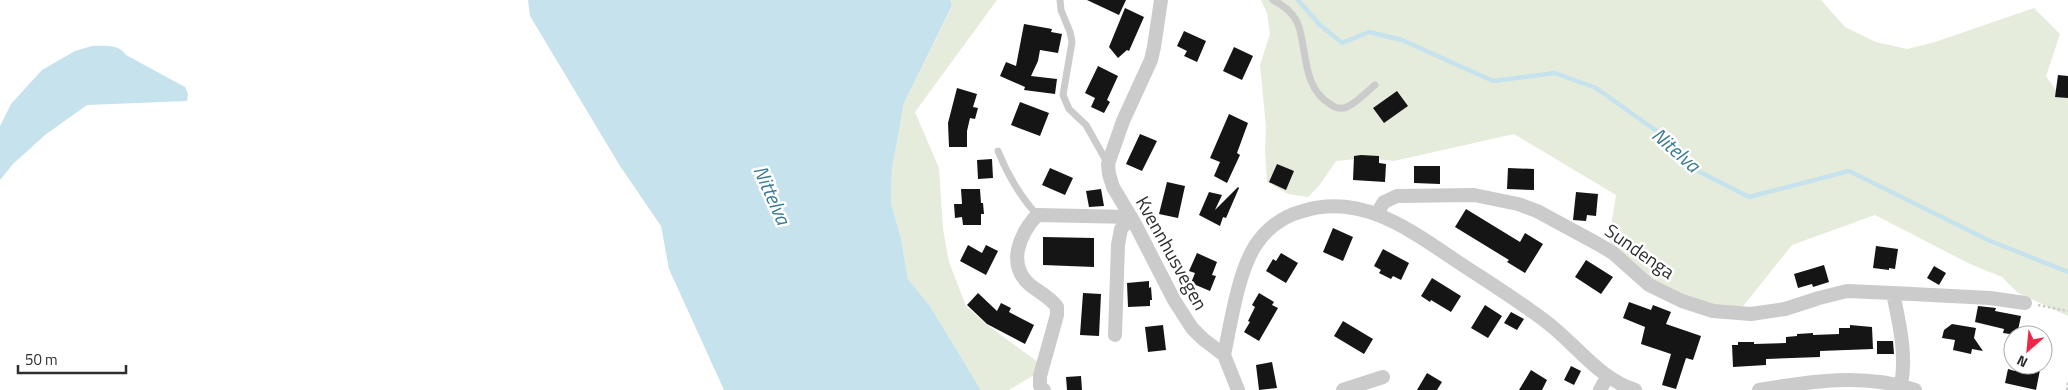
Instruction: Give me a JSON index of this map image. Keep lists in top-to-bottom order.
{
  "streets": {
    "street": ["Sundenga", "Kvennhusvegen"]
  },
  "water": ["Nitelva", "Nittelva"],
  "scale_bar": "50 m",
  "north": "bottom left"
}
